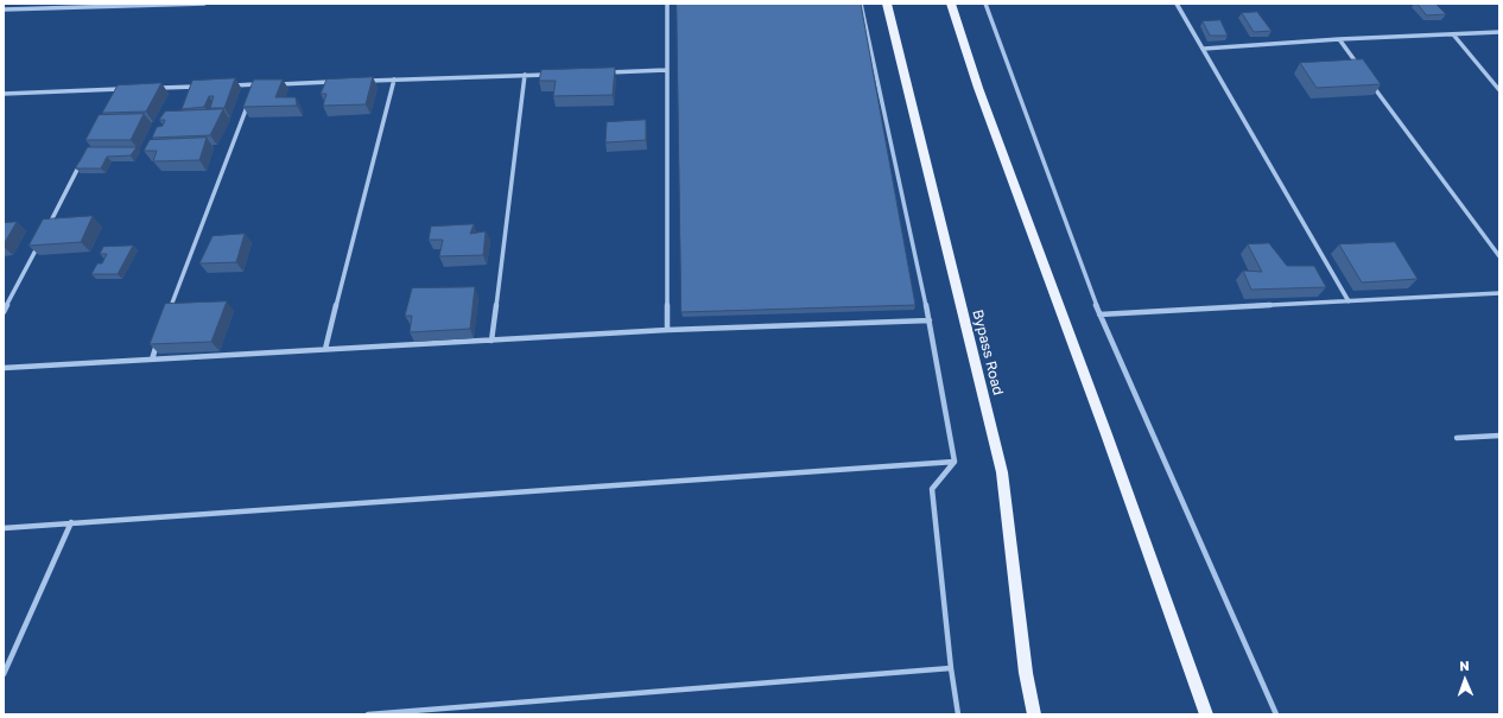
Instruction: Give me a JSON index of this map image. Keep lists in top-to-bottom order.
{
  "streets": {
    "main road": ["Bypass Road"]
  },
  "north": "top"
}
